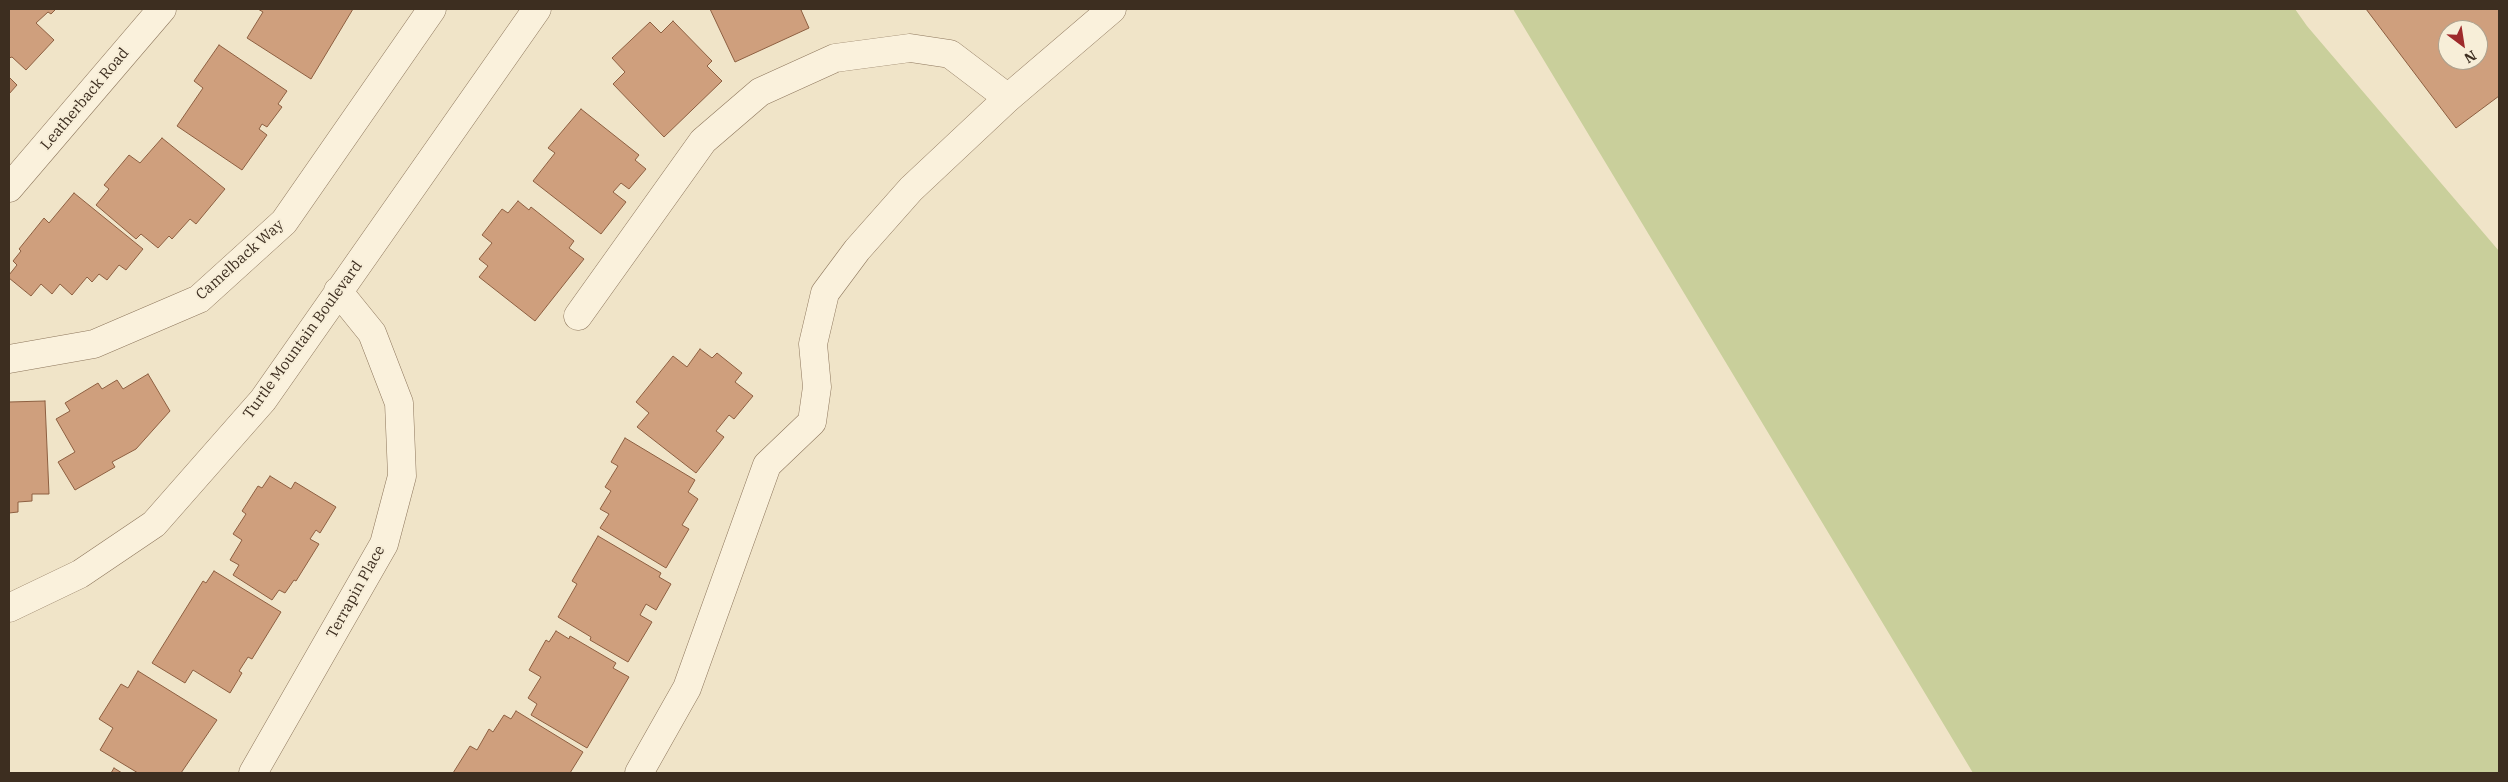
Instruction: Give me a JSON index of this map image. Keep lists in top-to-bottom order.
{
  "streets": {
    "street": [
      "Leatherback Road",
      "Camelback Way",
      "Turtle Mountain Boulevard",
      "Terrapin Place"
    ]
  },
  "crossings": [
    ["Turtle Mountain Boulevard", "Terrapin Place"]
  ],
  "north": "bottom right"
}
